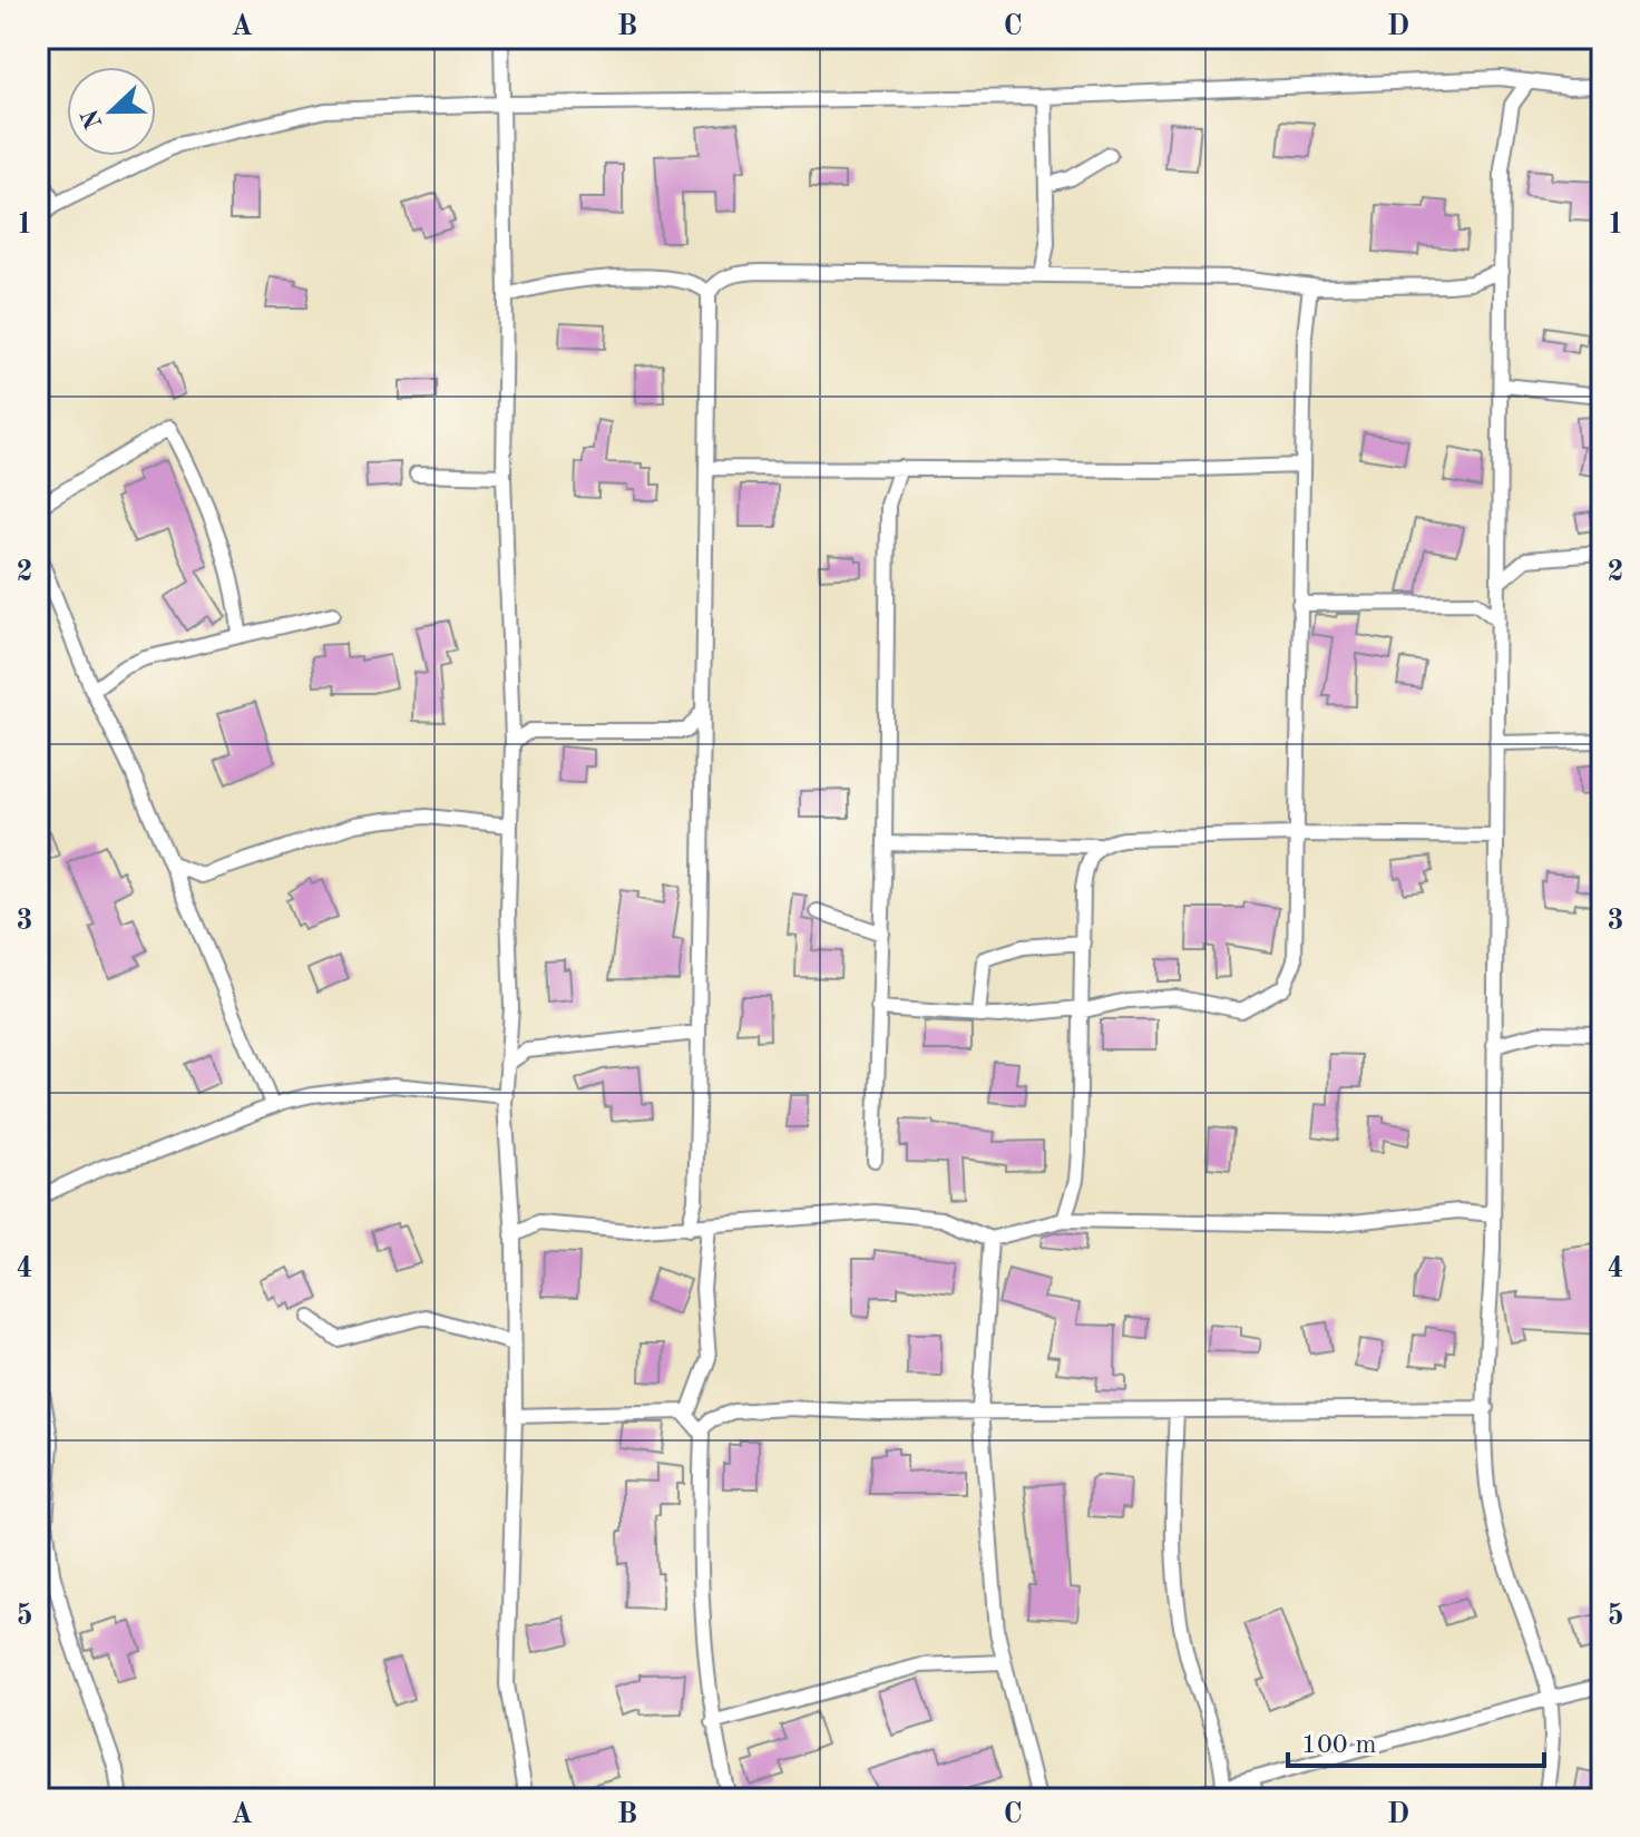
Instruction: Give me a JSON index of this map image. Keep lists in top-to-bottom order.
{
  "scale_bar": "100 m",
  "north": "left",
  "grid": {
    "columns": [
      "A",
      "B",
      "C",
      "D"
    ],
    "rows": [
      "1",
      "2",
      "3",
      "4",
      "5"
    ]
  }
}
